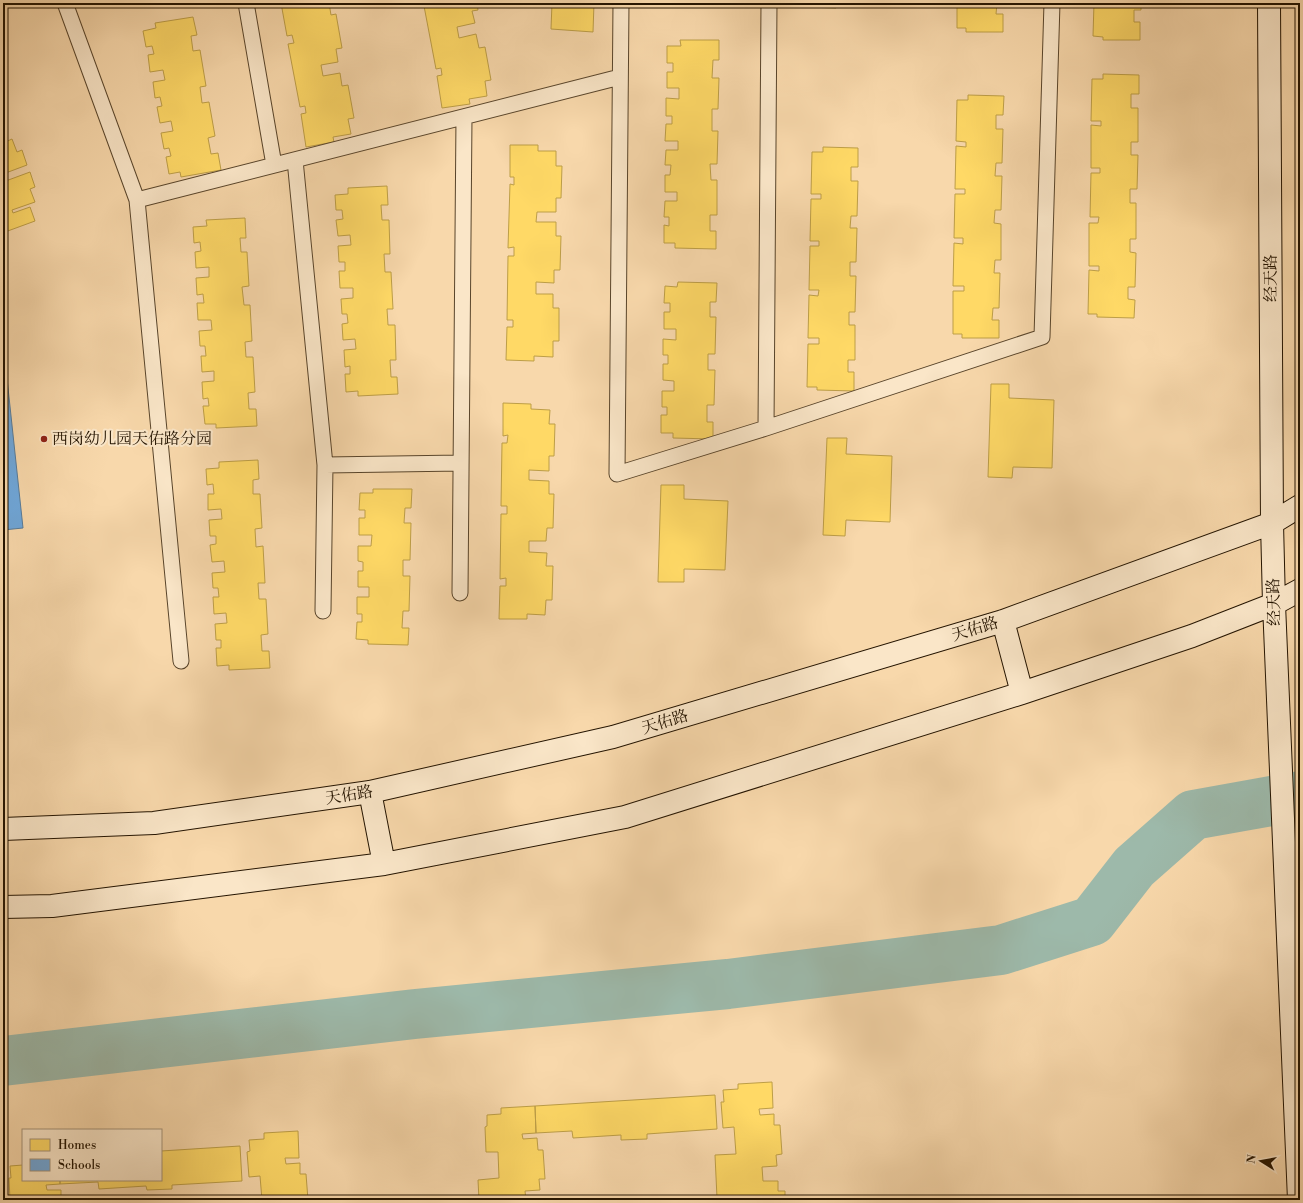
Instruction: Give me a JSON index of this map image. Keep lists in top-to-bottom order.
{
  "streets": {
    "main road": ["经天路", "天佑路"]
  },
  "crossings": [
    ["经天路", "天佑路"]
  ],
  "places": ["西岗幼儿园天佑路分园"],
  "legend": ["Homes", "Schools"],
  "north": "left"
}
